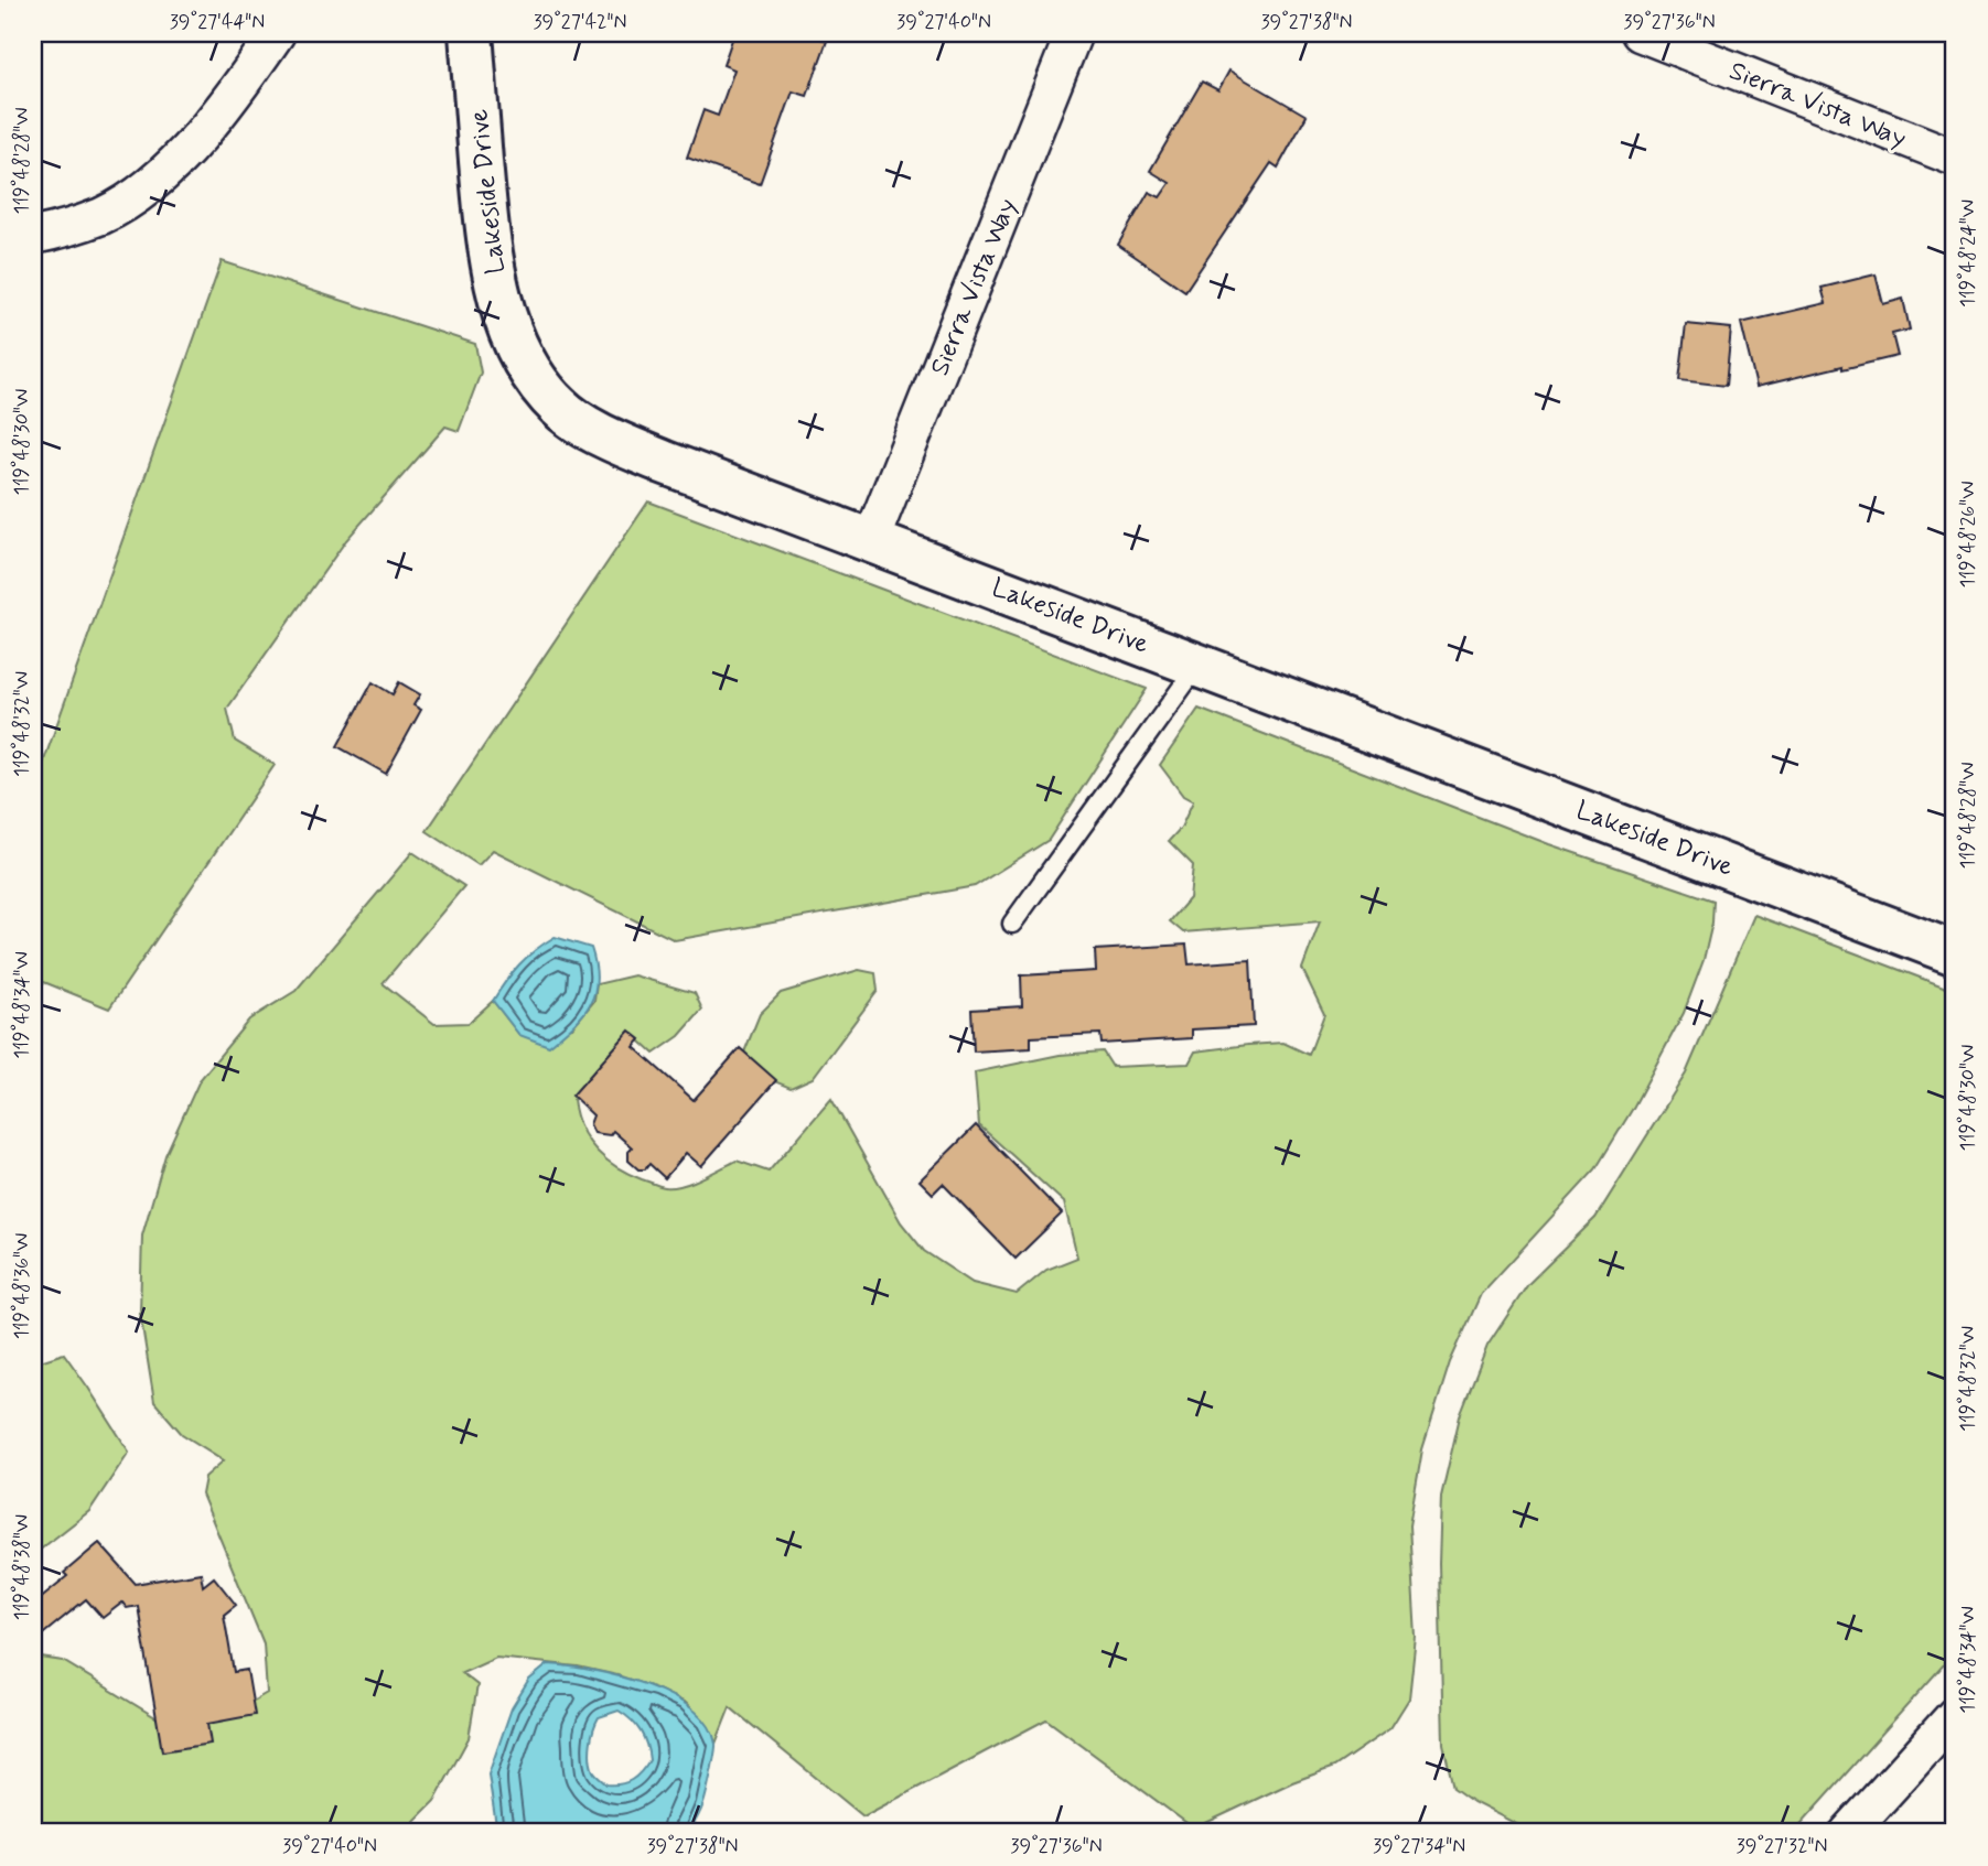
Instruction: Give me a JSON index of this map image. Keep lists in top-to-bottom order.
{
  "streets": {
    "street": ["Sierra Vista Way", "Lakeside Drive"]
  },
  "crossings": [
    ["Sierra Vista Way", "Lakeside Drive"]
  ],
  "coordinates": [
    "39°27'44\"N",
    "39°27'42\"N",
    "39°27'40\"N",
    "39°27'38\"N",
    "39°27'36\"N",
    "119°48'28\"W",
    "119°48'24\"W",
    "119°48'30\"W",
    "119°48'26\"W",
    "119°48'32\"W",
    "119°48'34\"W",
    "119°48'36\"W",
    "119°48'38\"W",
    "39°27'34\"N",
    "39°27'32\"N"
  ]
}
